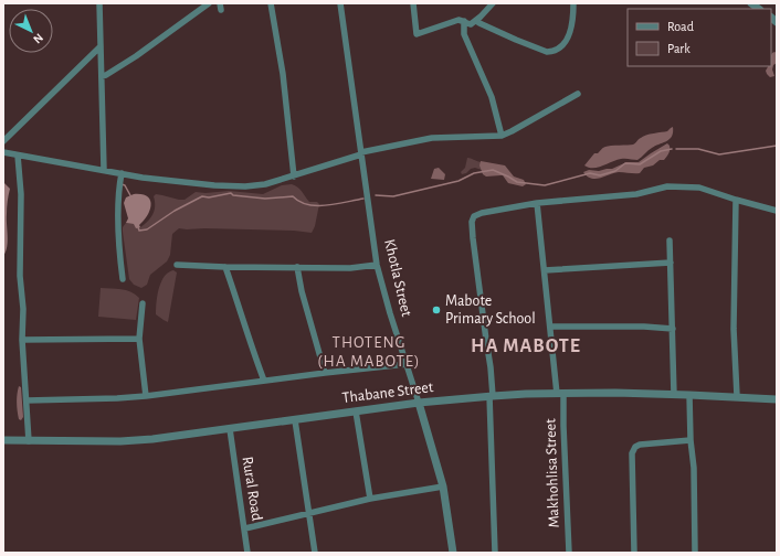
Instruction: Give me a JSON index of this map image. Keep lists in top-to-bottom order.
{
  "streets": {
    "street": [
      "Khotla Street",
      "Thabane Street",
      "Makhohlisa Street",
      "Rural Road"
    ]
  },
  "crossings": [
    ["Khotla Street", "Thabane Street"],
    ["Thabane Street", "Makhohlisa Street"],
    ["Thabane Street", "Rural Road"]
  ],
  "districts": ["THOTENG (HA MABOTE)", "HA MABOTE"],
  "places": ["Mabote Primary School"],
  "legend": ["Road", "Park"],
  "north": "bottom right"
}
